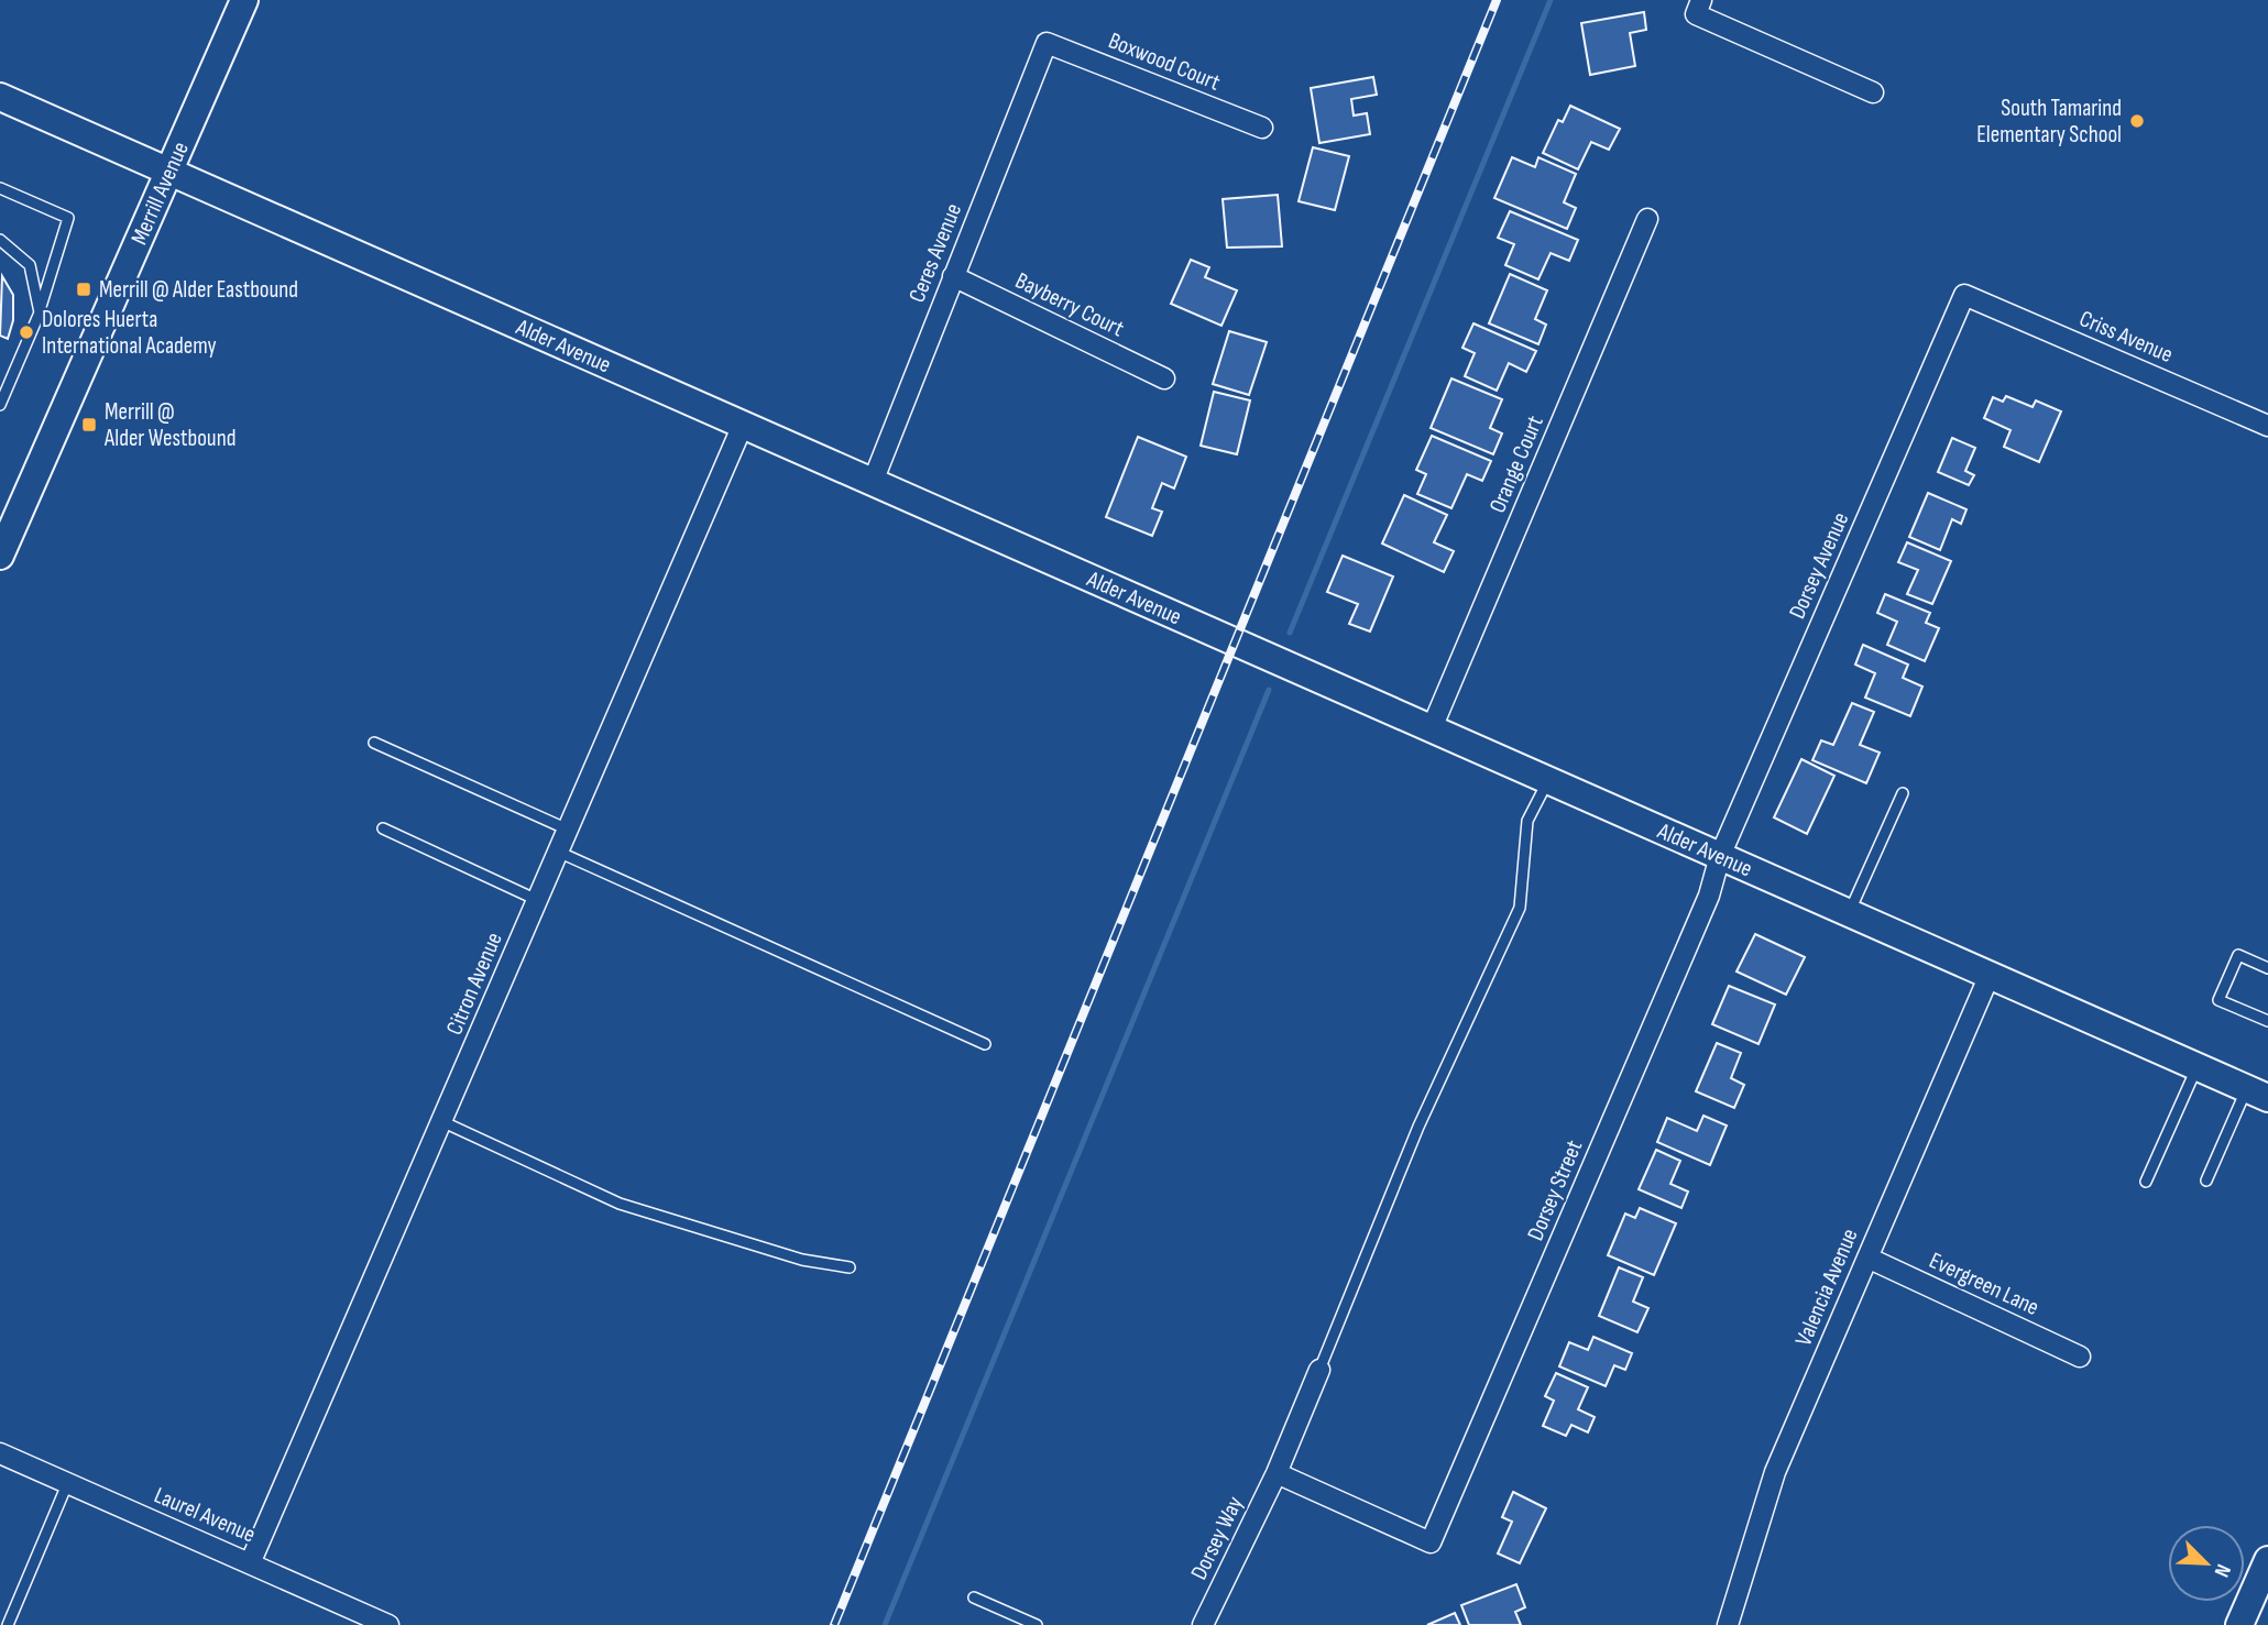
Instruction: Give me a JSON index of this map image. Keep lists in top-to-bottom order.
{
  "streets": {
    "main road": ["Merrill Avenue", "Alder Avenue"],
    "street": [
      "Boxwood Court",
      "Ceres Avenue",
      "Bayberry Court",
      "Criss Avenue",
      "Orange Court",
      "Dorsey Avenue",
      "Citron Avenue",
      "Dorsey Street",
      "Evergreen Lane",
      "Valencia Avenue",
      "Laurel Avenue",
      "Dorsey Way"
    ]
  },
  "crossings": [
    ["Boxwood Court", "Ceres Avenue"],
    ["Merrill Avenue", "Alder Avenue"],
    ["Ceres Avenue", "Bayberry Court"],
    ["Ceres Avenue", "Alder Avenue"],
    ["Criss Avenue", "Dorsey Avenue"],
    ["Alder Avenue", "Orange Court"],
    ["Alder Avenue", "Dorsey Avenue"],
    ["Alder Avenue", "Citron Avenue"],
    ["Alder Avenue", "Dorsey Street"],
    ["Alder Avenue", "Valencia Avenue"],
    ["Dorsey Avenue", "Dorsey Street"],
    ["Citron Avenue", "Laurel Avenue"],
    ["Dorsey Street", "Dorsey Way"],
    ["Evergreen Lane", "Valencia Avenue"]
  ],
  "places": {
    "other": ["South Tamarind Elementary School", "Dolores Huerta International Academy"],
    "transit": ["Merrill @ Alder Eastbound", "Merrill @ Alder Westbound"]
  },
  "north": "bottom right"
}
